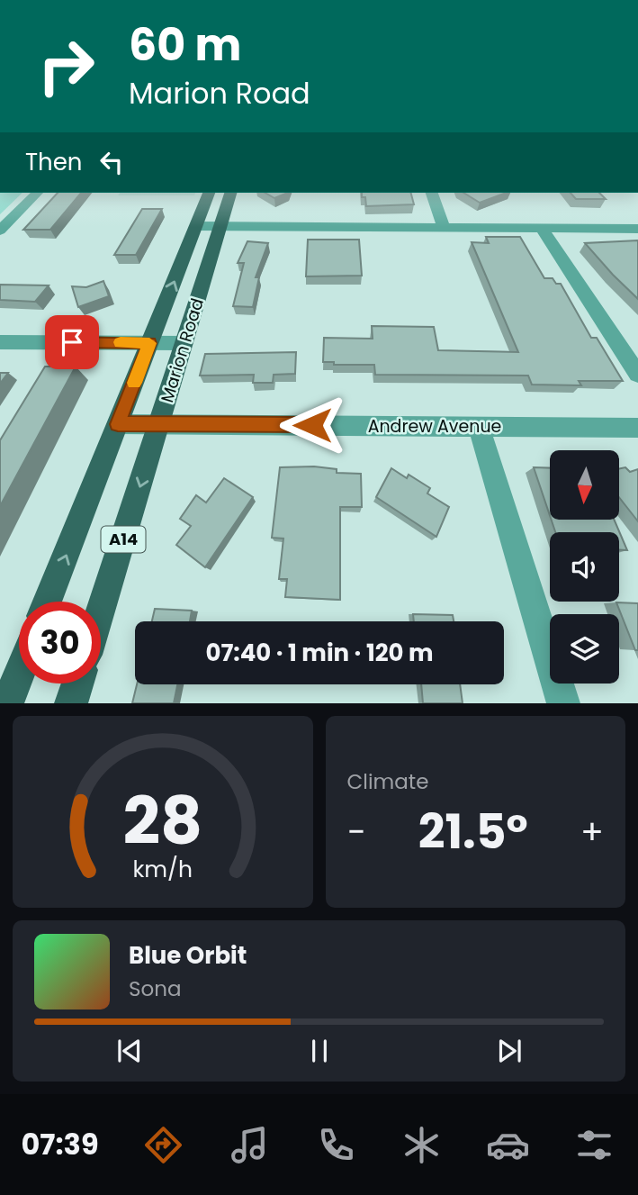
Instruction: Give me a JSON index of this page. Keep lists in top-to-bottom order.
{
  "streets": {
    "main road": ["Marion Road", "A14"],
    "street": ["Andrew Avenue"]
  },
  "crossings": [
    ["Marion Road", "Andrew Avenue"]
  ],
  "north": "bottom",
  "page": {
    "turn": ["60 m", "Marion Road"],
    "then": "Then",
    "limit": "30",
    "trip": "07:40 · 1 min · 120 m",
    "tile": "Climate",
    "heat": ["−", "21.5°", "+"],
    "song": ["Blue Orbit", "Sona"],
    "tabs": "07:39",
    "gauge": ["28", "km/h"]
  }
}
